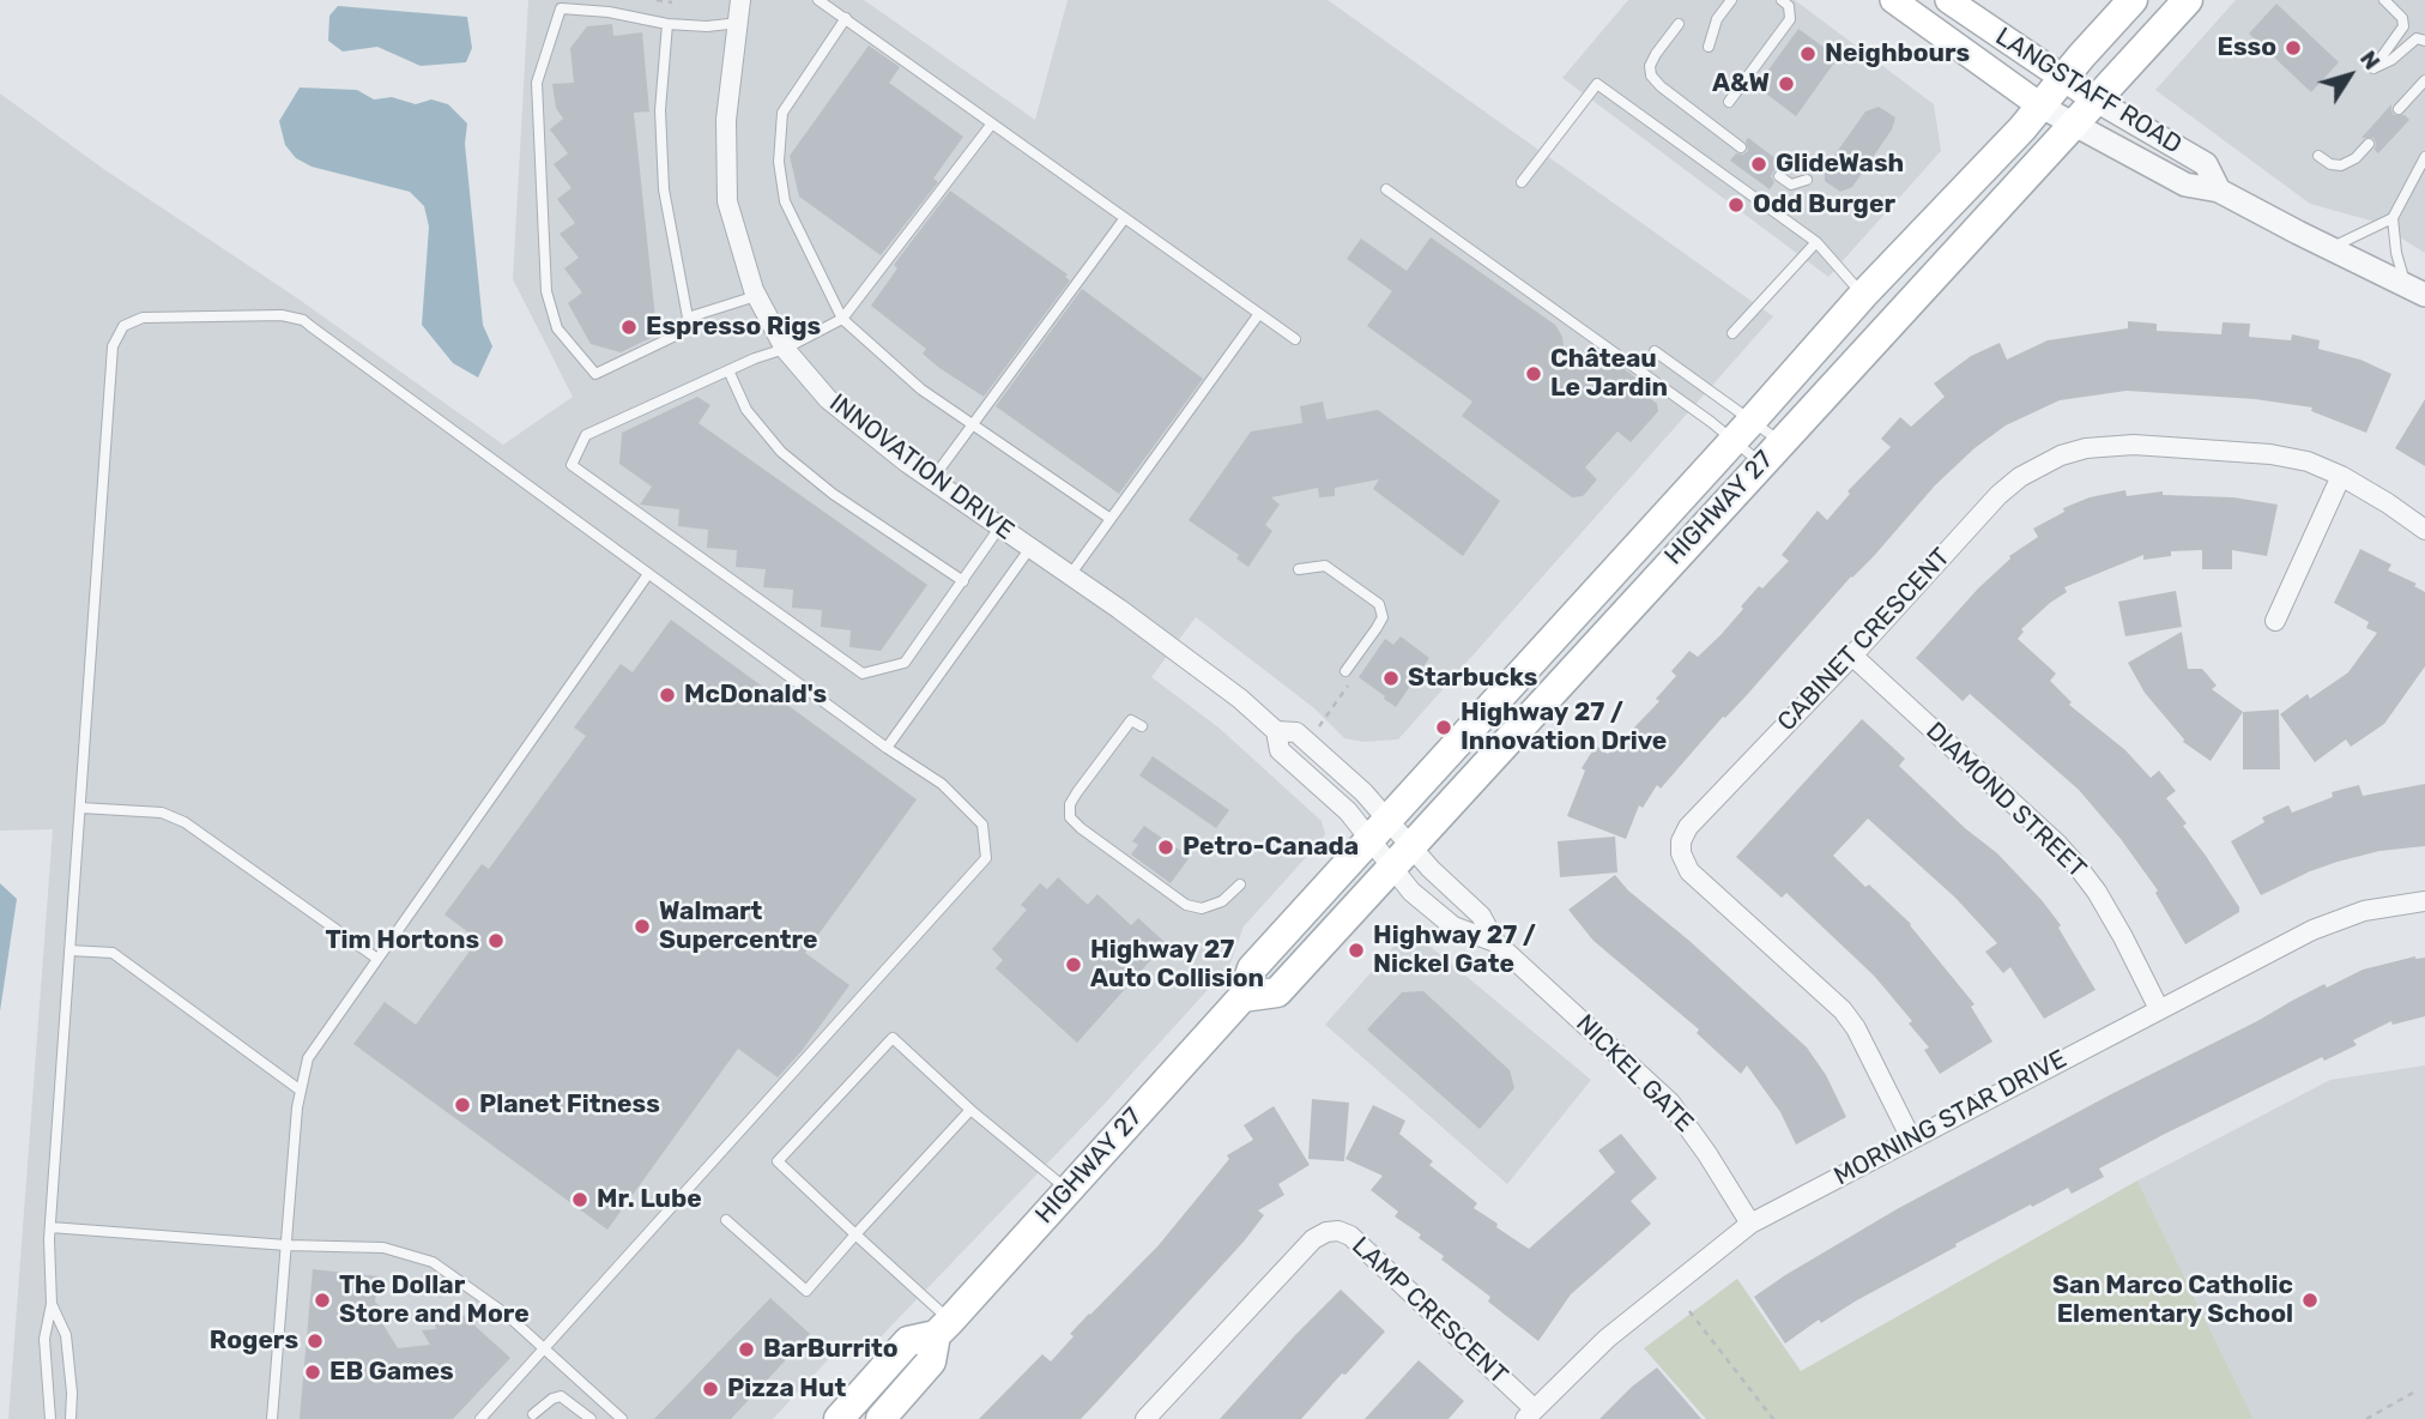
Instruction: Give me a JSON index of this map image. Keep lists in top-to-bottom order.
{
  "streets": {
    "main road": ["LANGSTAFF ROAD", "HIGHWAY 27"],
    "street": [
      "INNOVATION DRIVE",
      "CABINET CRESCENT",
      "DIAMOND STREET",
      "NICKEL GATE",
      "MORNING STAR DRIVE",
      "LAMP CRESCENT"
    ]
  },
  "crossings": [
    ["LANGSTAFF ROAD", "HIGHWAY 27"],
    ["INNOVATION DRIVE", "HIGHWAY 27"],
    ["INNOVATION DRIVE", "NICKEL GATE"],
    ["HIGHWAY 27", "NICKEL GATE"],
    ["CABINET CRESCENT", "DIAMOND STREET"],
    ["CABINET CRESCENT", "MORNING STAR DRIVE"],
    ["DIAMOND STREET", "MORNING STAR DRIVE"],
    ["NICKEL GATE", "MORNING STAR DRIVE"],
    ["MORNING STAR DRIVE", "LAMP CRESCENT"]
  ],
  "places": [
    "Esso",
    "Neighbours",
    "A&W",
    "GlideWash",
    "Odd Burger",
    "Espresso Rigs",
    "Château Le Jardin",
    "Starbucks",
    "McDonald's",
    "Highway 27 / Innovation Drive",
    "Petro-Canada",
    "Walmart Supercentre",
    "Tim Hortons",
    "Highway 27 / Nickel Gate",
    "Highway 27 Auto Collision",
    "Planet Fitness",
    "Mr. Lube",
    "The Dollar Store and More",
    "San Marco Catholic Elementary School",
    "Rogers",
    "BarBurrito",
    "EB Games",
    "Pizza Hut"
  ],
  "north": "top right"
}
